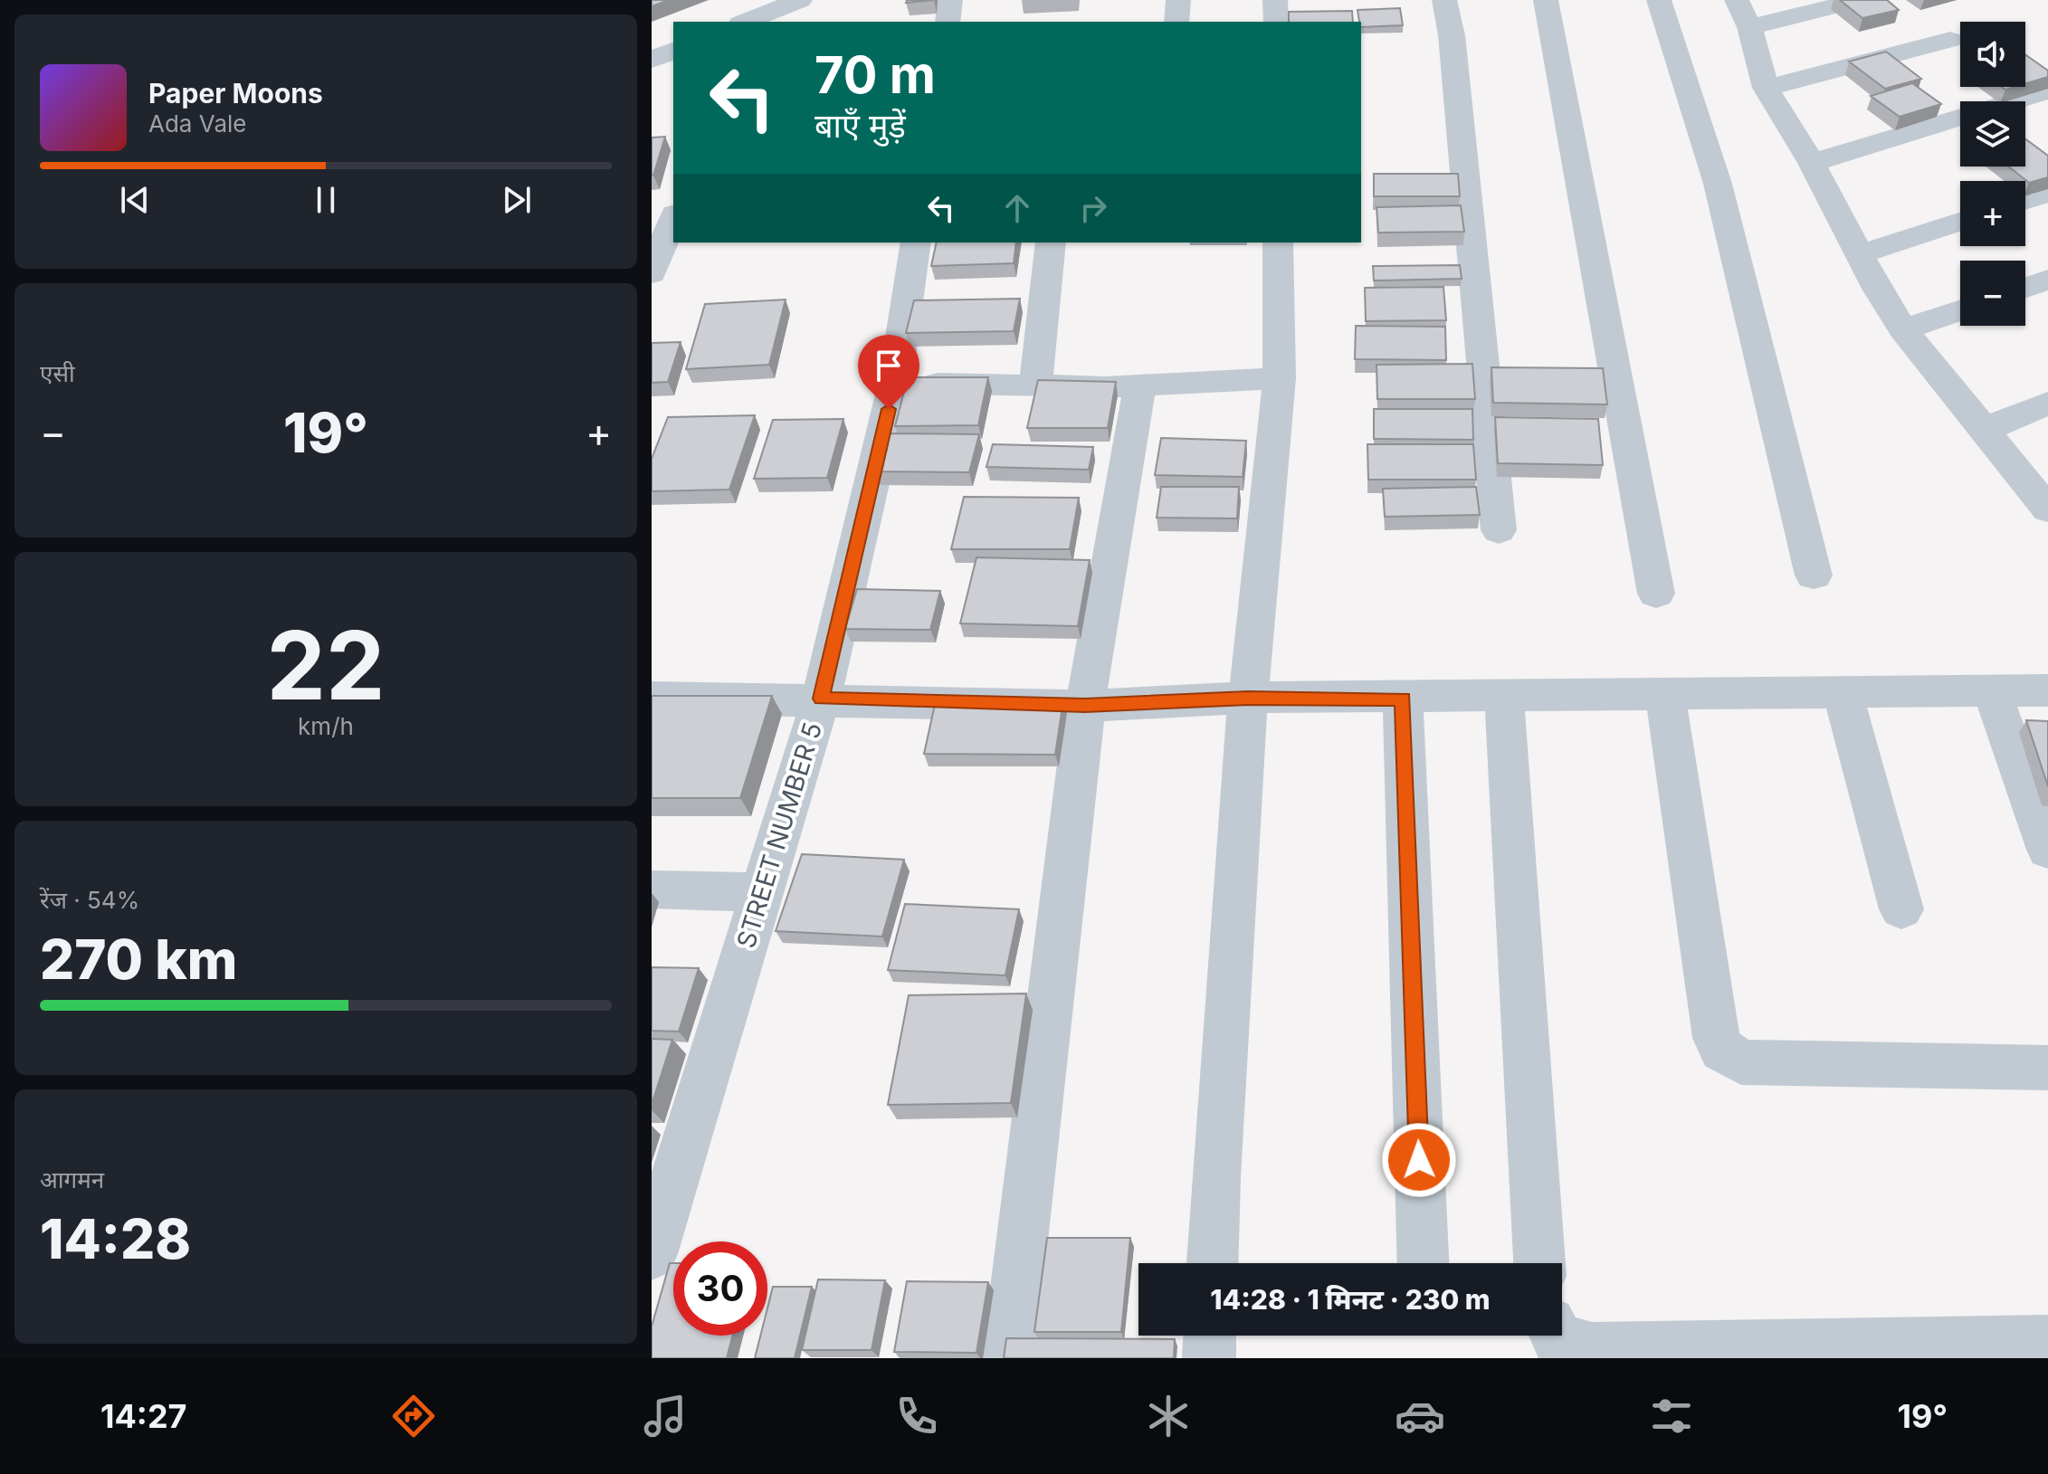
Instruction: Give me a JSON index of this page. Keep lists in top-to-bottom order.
{
  "streets": {
    "street": ["STREET NUMBER 5"]
  },
  "page": {
    "map_buttons": ["+", "−"],
    "turn": ["70 m", "बाएँ मुड़ें"],
    "song": ["Paper Moons", "Ada Vale"],
    "tile": [
      "एसी",
      ["22", "km/h"],
      ["रेंज · 54%", "270 km"],
      ["आगमन", "14:28"]
    ],
    "heat": ["−", "19°", "+"],
    "limit": "30",
    "trip": "14:28 · 1 मिनट · 230 m",
    "tabs": ["14:27", "19°"]
  }
}
